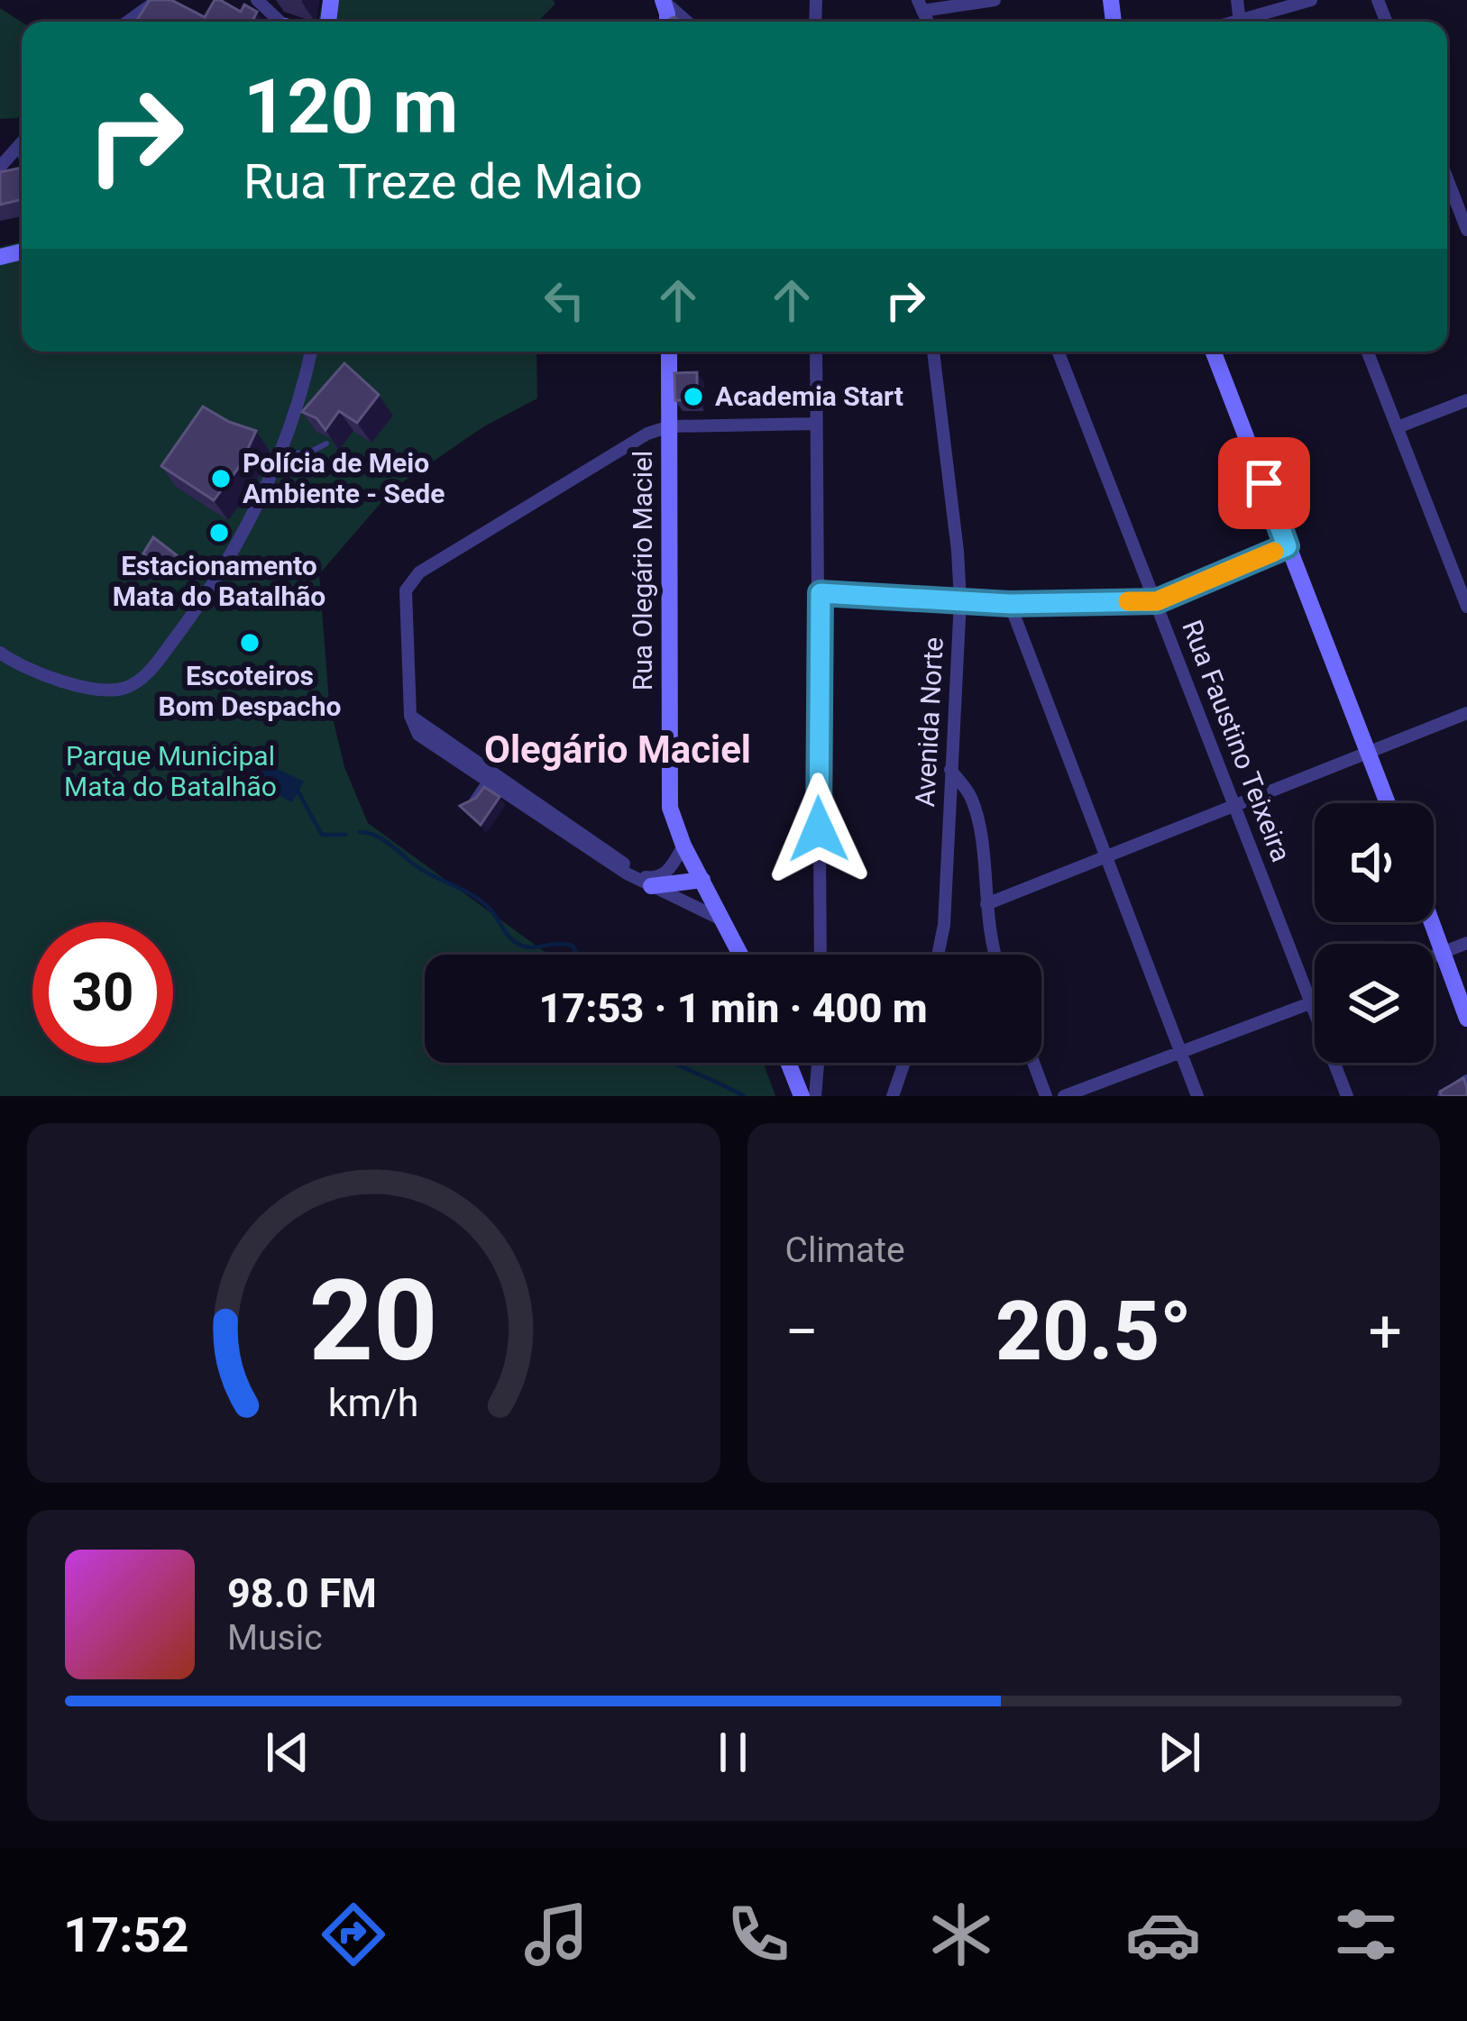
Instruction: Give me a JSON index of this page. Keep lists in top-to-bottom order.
{
  "streets": {
    "street": ["Rua Olegário Maciel", "Avenida Norte", "Rua Faustino Teixeira"]
  },
  "districts": ["Olegário Maciel"],
  "parks": ["Parque Municipal Mata do Batalhão"],
  "places": [
    "Academia Start",
    "Polícia de Meio Ambiente - Sede",
    "Estacionamento Mata do Batalhão",
    "Escoteiros Bom Despacho"
  ],
  "page": {
    "turn": ["120 m", "Rua Treze de Maio"],
    "limit": "30",
    "trip": "17:53 · 1 min · 400 m",
    "tile": "Climate",
    "heat": ["−", "20.5°", "+"],
    "song": ["98.0 FM", "Music"],
    "tabs": "17:52",
    "gauge": ["20", "km/h"]
  }
}
